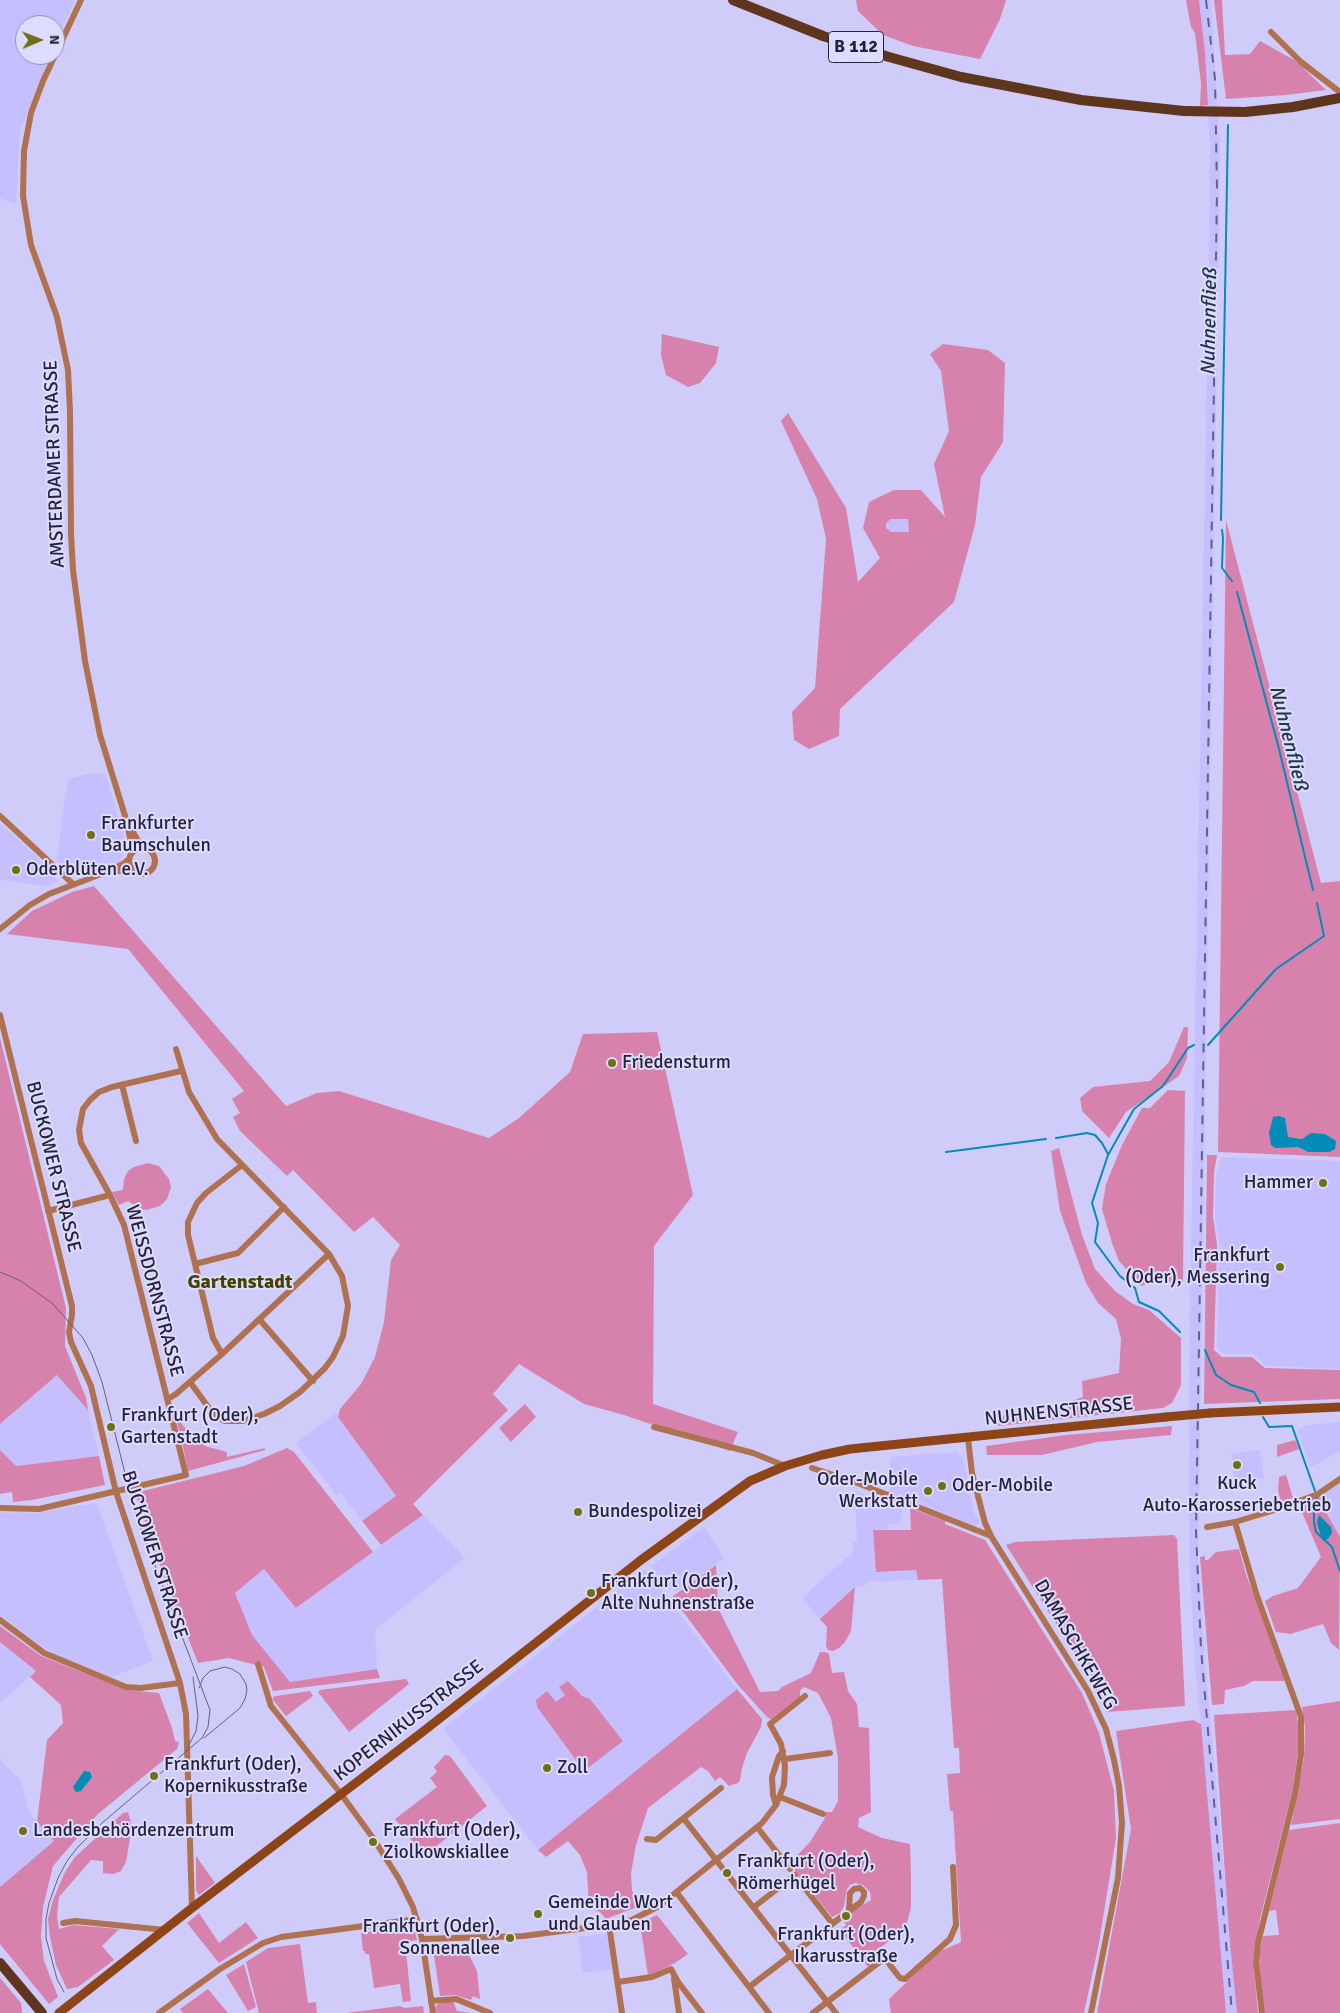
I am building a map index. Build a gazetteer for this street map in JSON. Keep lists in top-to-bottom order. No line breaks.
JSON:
{"streets":{"main road":["B 112","NUHNENSTRASSE","KOPERNIKUSSTRASSE"],"street":["AMSTERDAMER STRASSE","BUCKOWER STRASSE","WEISSDORNSTRASSE","DAMASCHKEWEG"]},"crossings":[["BUCKOWER STRASSE","WEISSDORNSTRASSE"],["BUCKOWER STRASSE","KOPERNIKUSSTRASSE"],["NUHNENSTRASSE","DAMASCHKEWEG"],["NUHNENSTRASSE","KOPERNIKUSSTRASSE"]],"districts":["Gartenstadt"],"water":["Nuhnenfließ"],"places":["Frankfurter Baumschulen","Oderblüten e.V.","Friedensturm","Hammer","Frankfurt (Oder), Messering","Frankfurt (Oder), Gartenstadt","Kuck Auto-Karosseriebetrieb","Oder-Mobile","Oder-Mobile Werkstatt","Bundespolizei","Frankfurt (Oder), Alte Nuhnenstraße","Zoll","Frankfurt (Oder), Kopernikusstraße","Landesbehördenzentrum","Frankfurt (Oder), Ziolkowskiallee","Frankfurt (Oder), Römerhügel","Gemeinde Wort und Glauben","Frankfurt (Oder), Ikarusstraße","Frankfurt (Oder), Sonnenallee"],"north":"right"}
